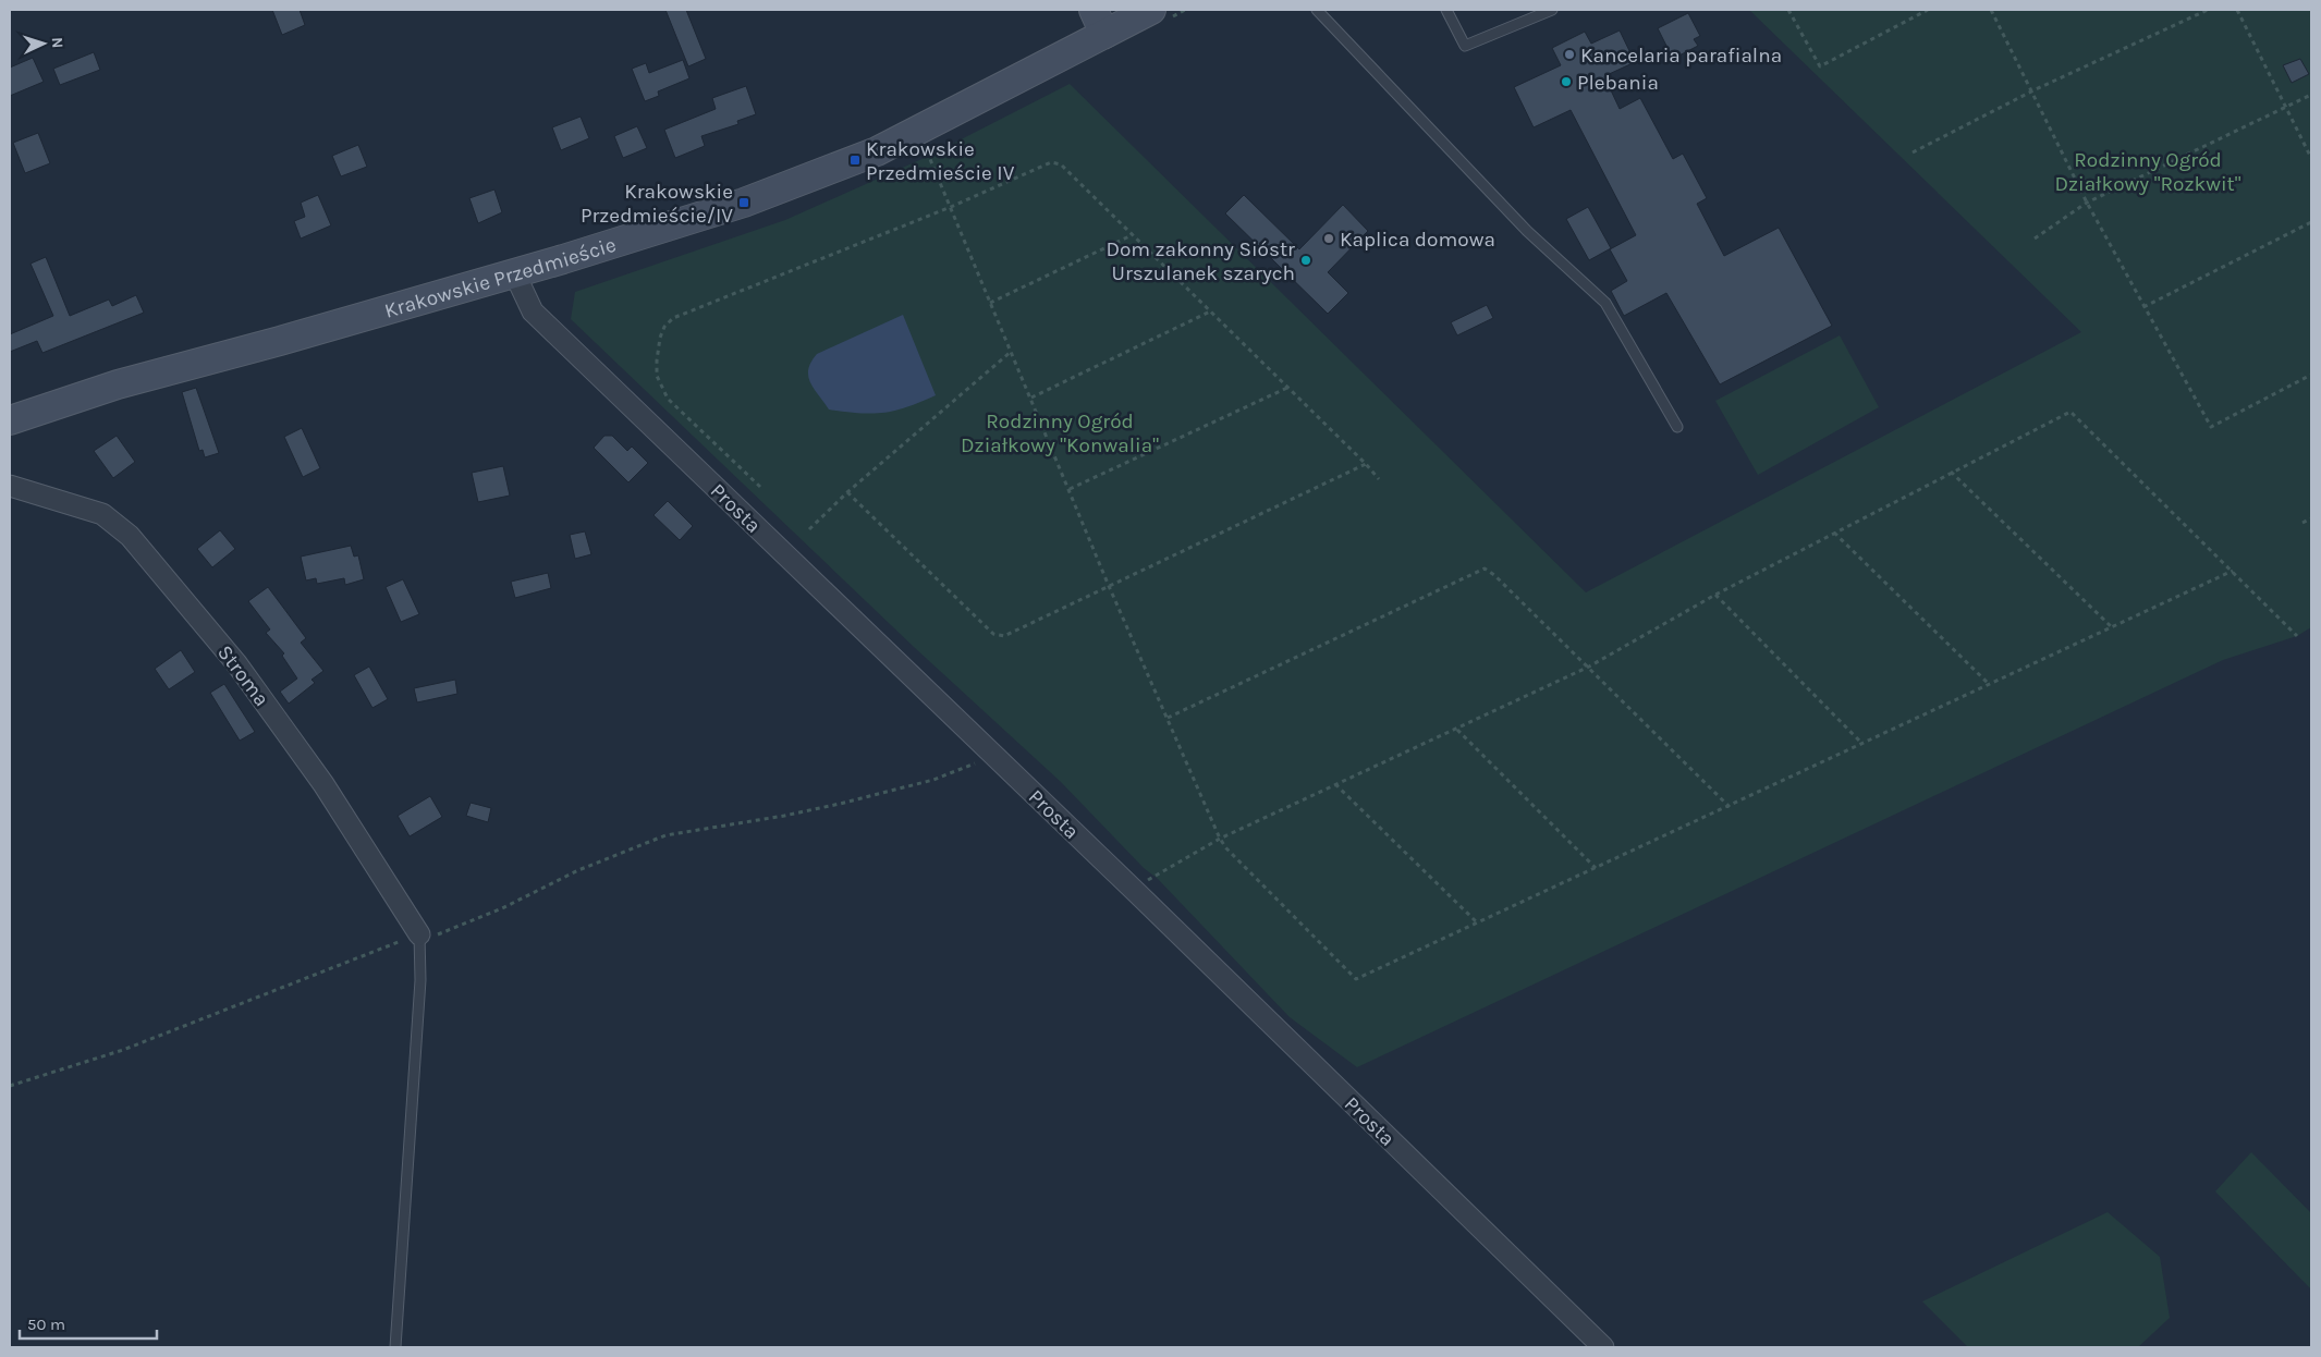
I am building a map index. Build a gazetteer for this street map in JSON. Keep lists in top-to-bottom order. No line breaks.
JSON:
{"streets":{"main road":["Krakowskie Przedmieście"],"street":["Prosta","Stroma"]},"crossings":[["Krakowskie Przedmieście","Prosta"]],"parks":["Rodzinny Ogród Działkowy \"Rozkwit\"","Rodzinny Ogród Działkowy \"Konwalia\""],"places":{"other":["Kancelaria parafialna","Plebania","Kaplica domowa","Dom zakonny Sióstr Urszulanek szarych"],"transit":["Krakowskie Przedmieście IV","Krakowskie Przedmieście/IV"]},"scale_bar":"50 m","north":"right"}
